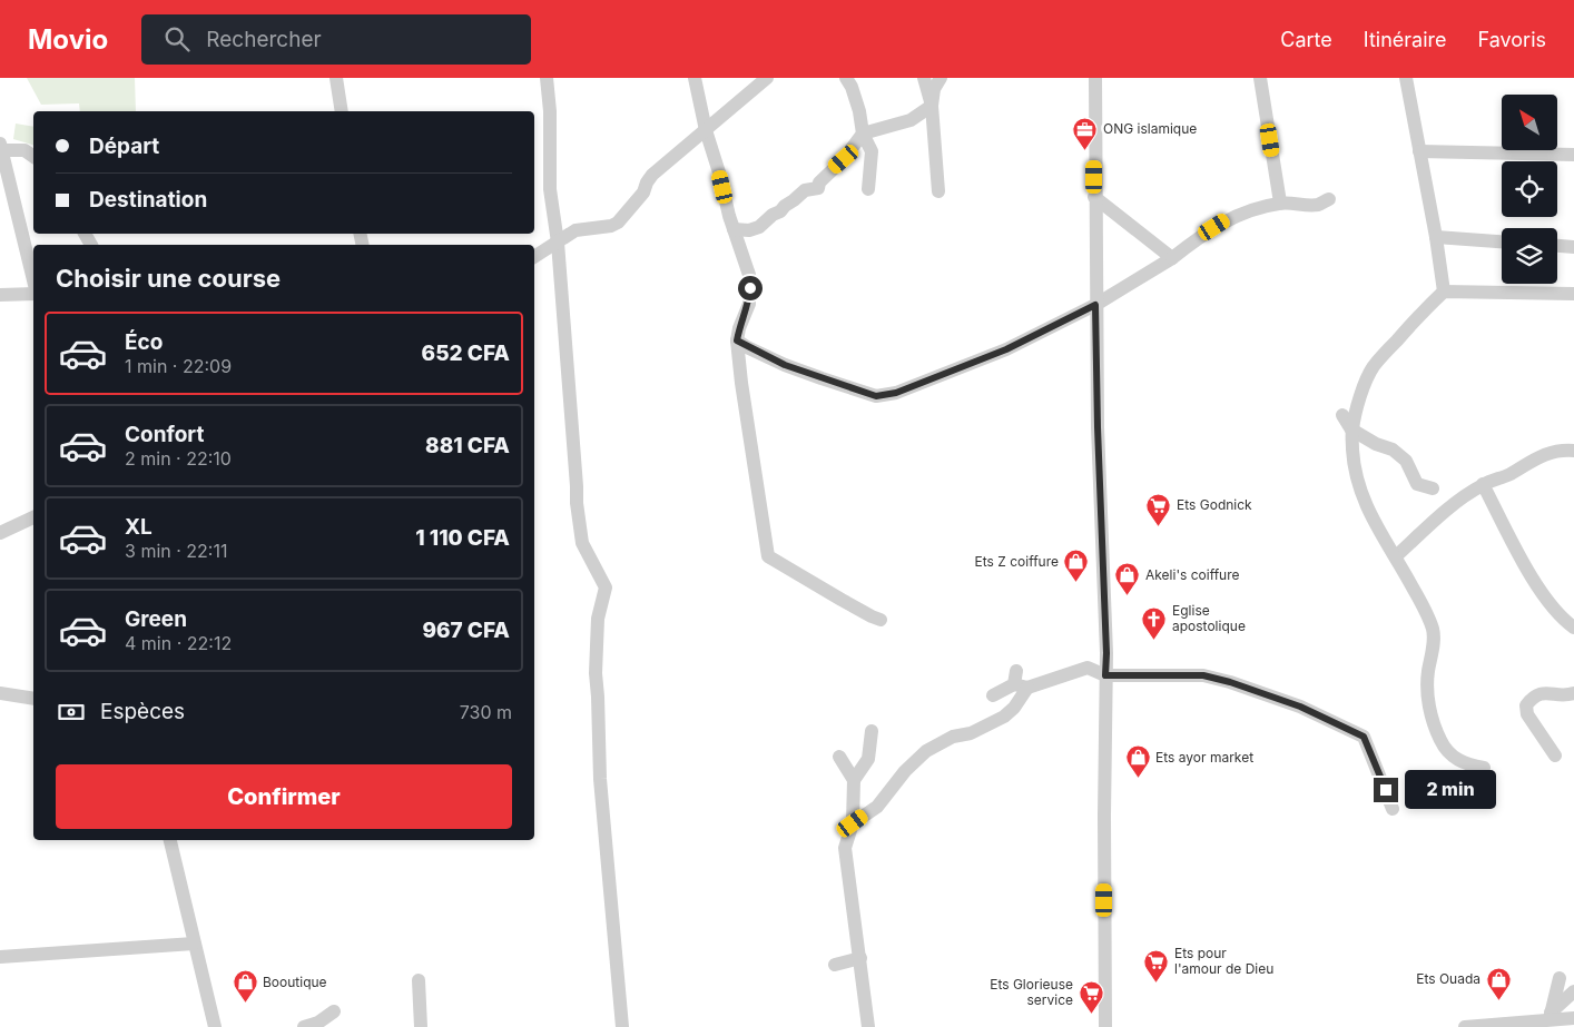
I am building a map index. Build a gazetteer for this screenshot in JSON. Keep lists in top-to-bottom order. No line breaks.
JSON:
{"places":{"office":["ONG islamique"],"supermarket":["Ets Godnick","Ets pour l'amour de Dieu","Ets Glorieuse service"],"shop":["Ets Z coiffure","Akeli's coiffure","Ets ayor market","Ets Ouada","Booutique"],"church":["Eglise apostolique"]},"north":"top left","page":{"header":"Movio","search":"Rechercher","nav":["Carte","Itinéraire","Favoris"],"banner":["Départ","Destination"],"heading":"Choisir une course","list":[{"name":"Éco","note":"1 min · 22:09","value":"652 CFA"},{"name":"Confort","note":"2 min · 22:10","value":"881 CFA"},{"name":"XL","note":"3 min · 22:11","value":"1 110 CFA"},{"name":"Green","note":"4 min · 22:12","value":"967 CFA"}],"pay":["Espèces","730 m"],"buttons":"Confirmer","bubble":"2 min"}}
